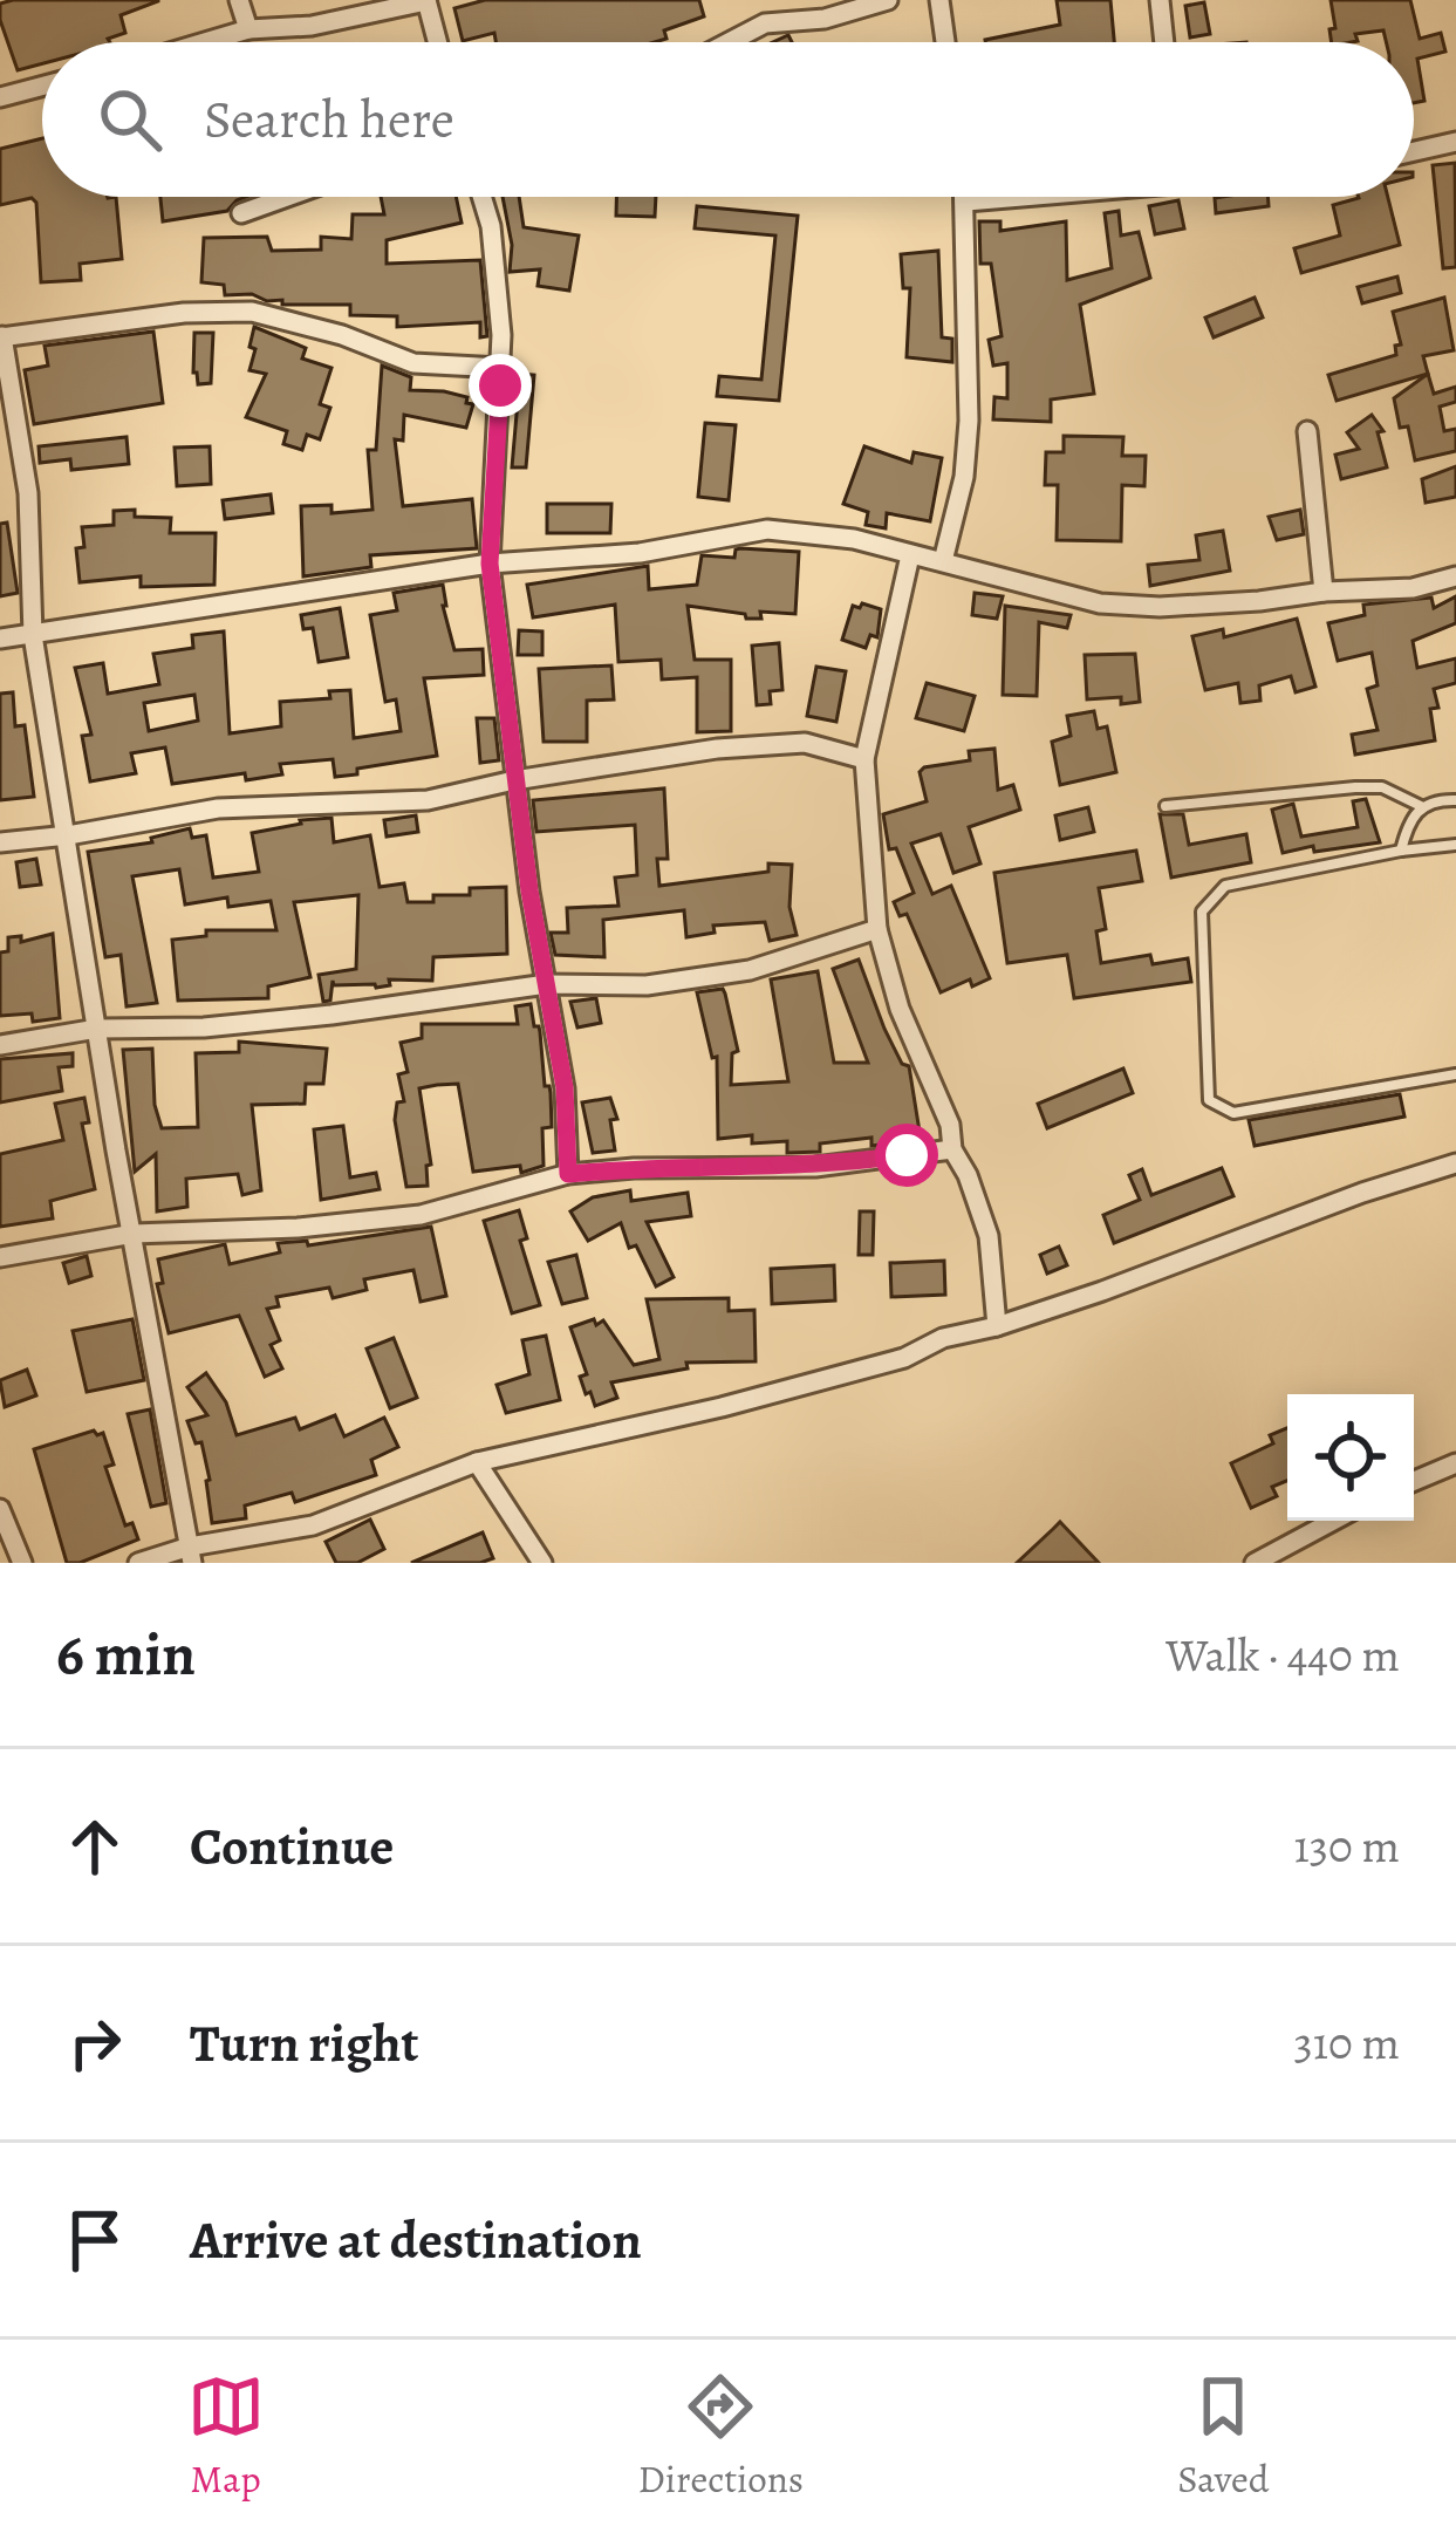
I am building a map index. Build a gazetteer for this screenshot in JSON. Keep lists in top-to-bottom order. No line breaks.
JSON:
{"page":{"search":"Search here","heading":["6 min","Walk · 440 m"],"list":[["Continue","130 m"],["Turn right","310 m"],"Arrive at destination"],"nav":["Map","Directions","Saved"]}}
